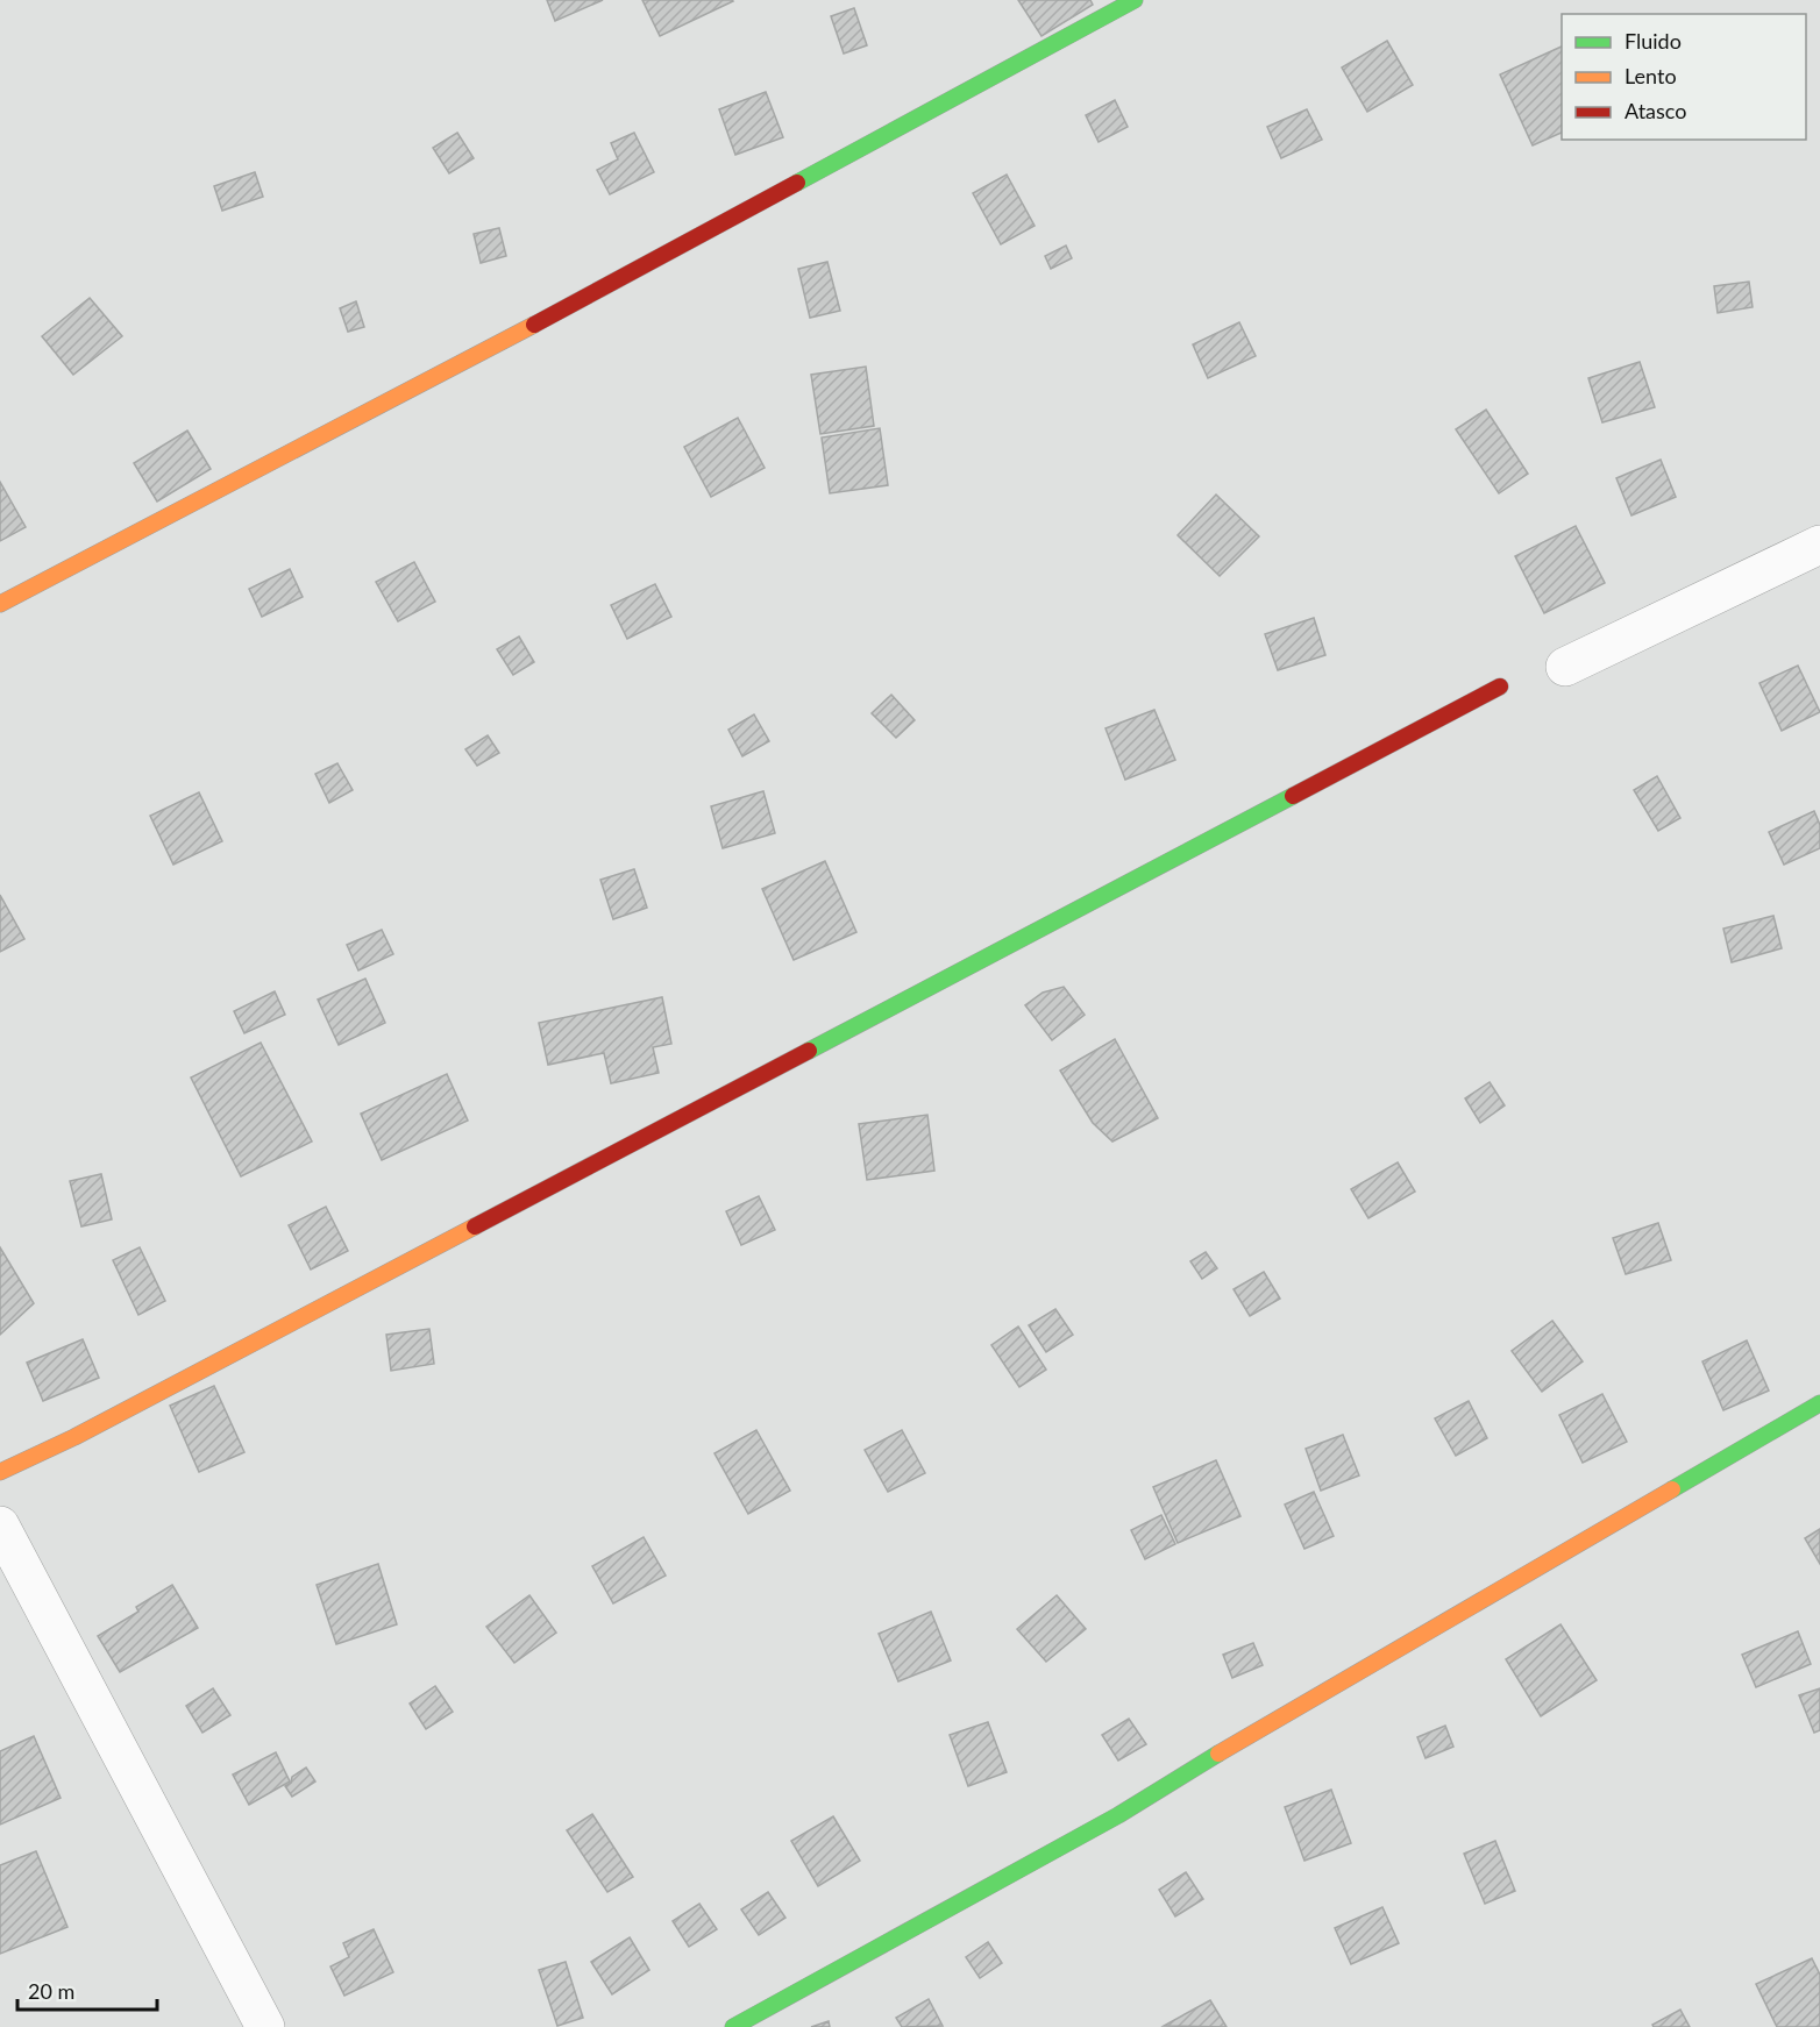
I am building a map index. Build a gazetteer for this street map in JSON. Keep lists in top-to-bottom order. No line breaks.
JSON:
{"legend":["Fluido","Lento","Atasco"],"scale_bar":"20 m"}
